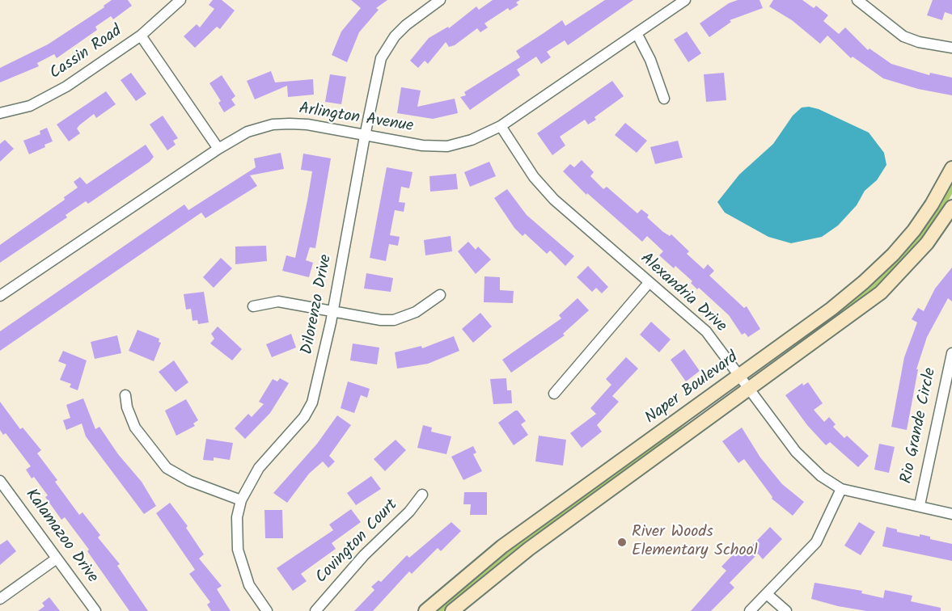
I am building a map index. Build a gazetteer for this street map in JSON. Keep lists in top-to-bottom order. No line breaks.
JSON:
{"streets":{"main road":["Naper Boulevard"],"street":["Cassin Road","Arlington Avenue","Alexandria Drive","Dilorenzo Drive","Rio Grande Circle","Kalamazoo Drive","Covington Court"]},"crossings":[["Arlington Avenue","Alexandria Drive"],["Arlington Avenue","Dilorenzo Drive"],["Alexandria Drive","Naper Boulevard"],["Alexandria Drive","Rio Grande Circle"]],"places":["River Woods Elementary School"]}
